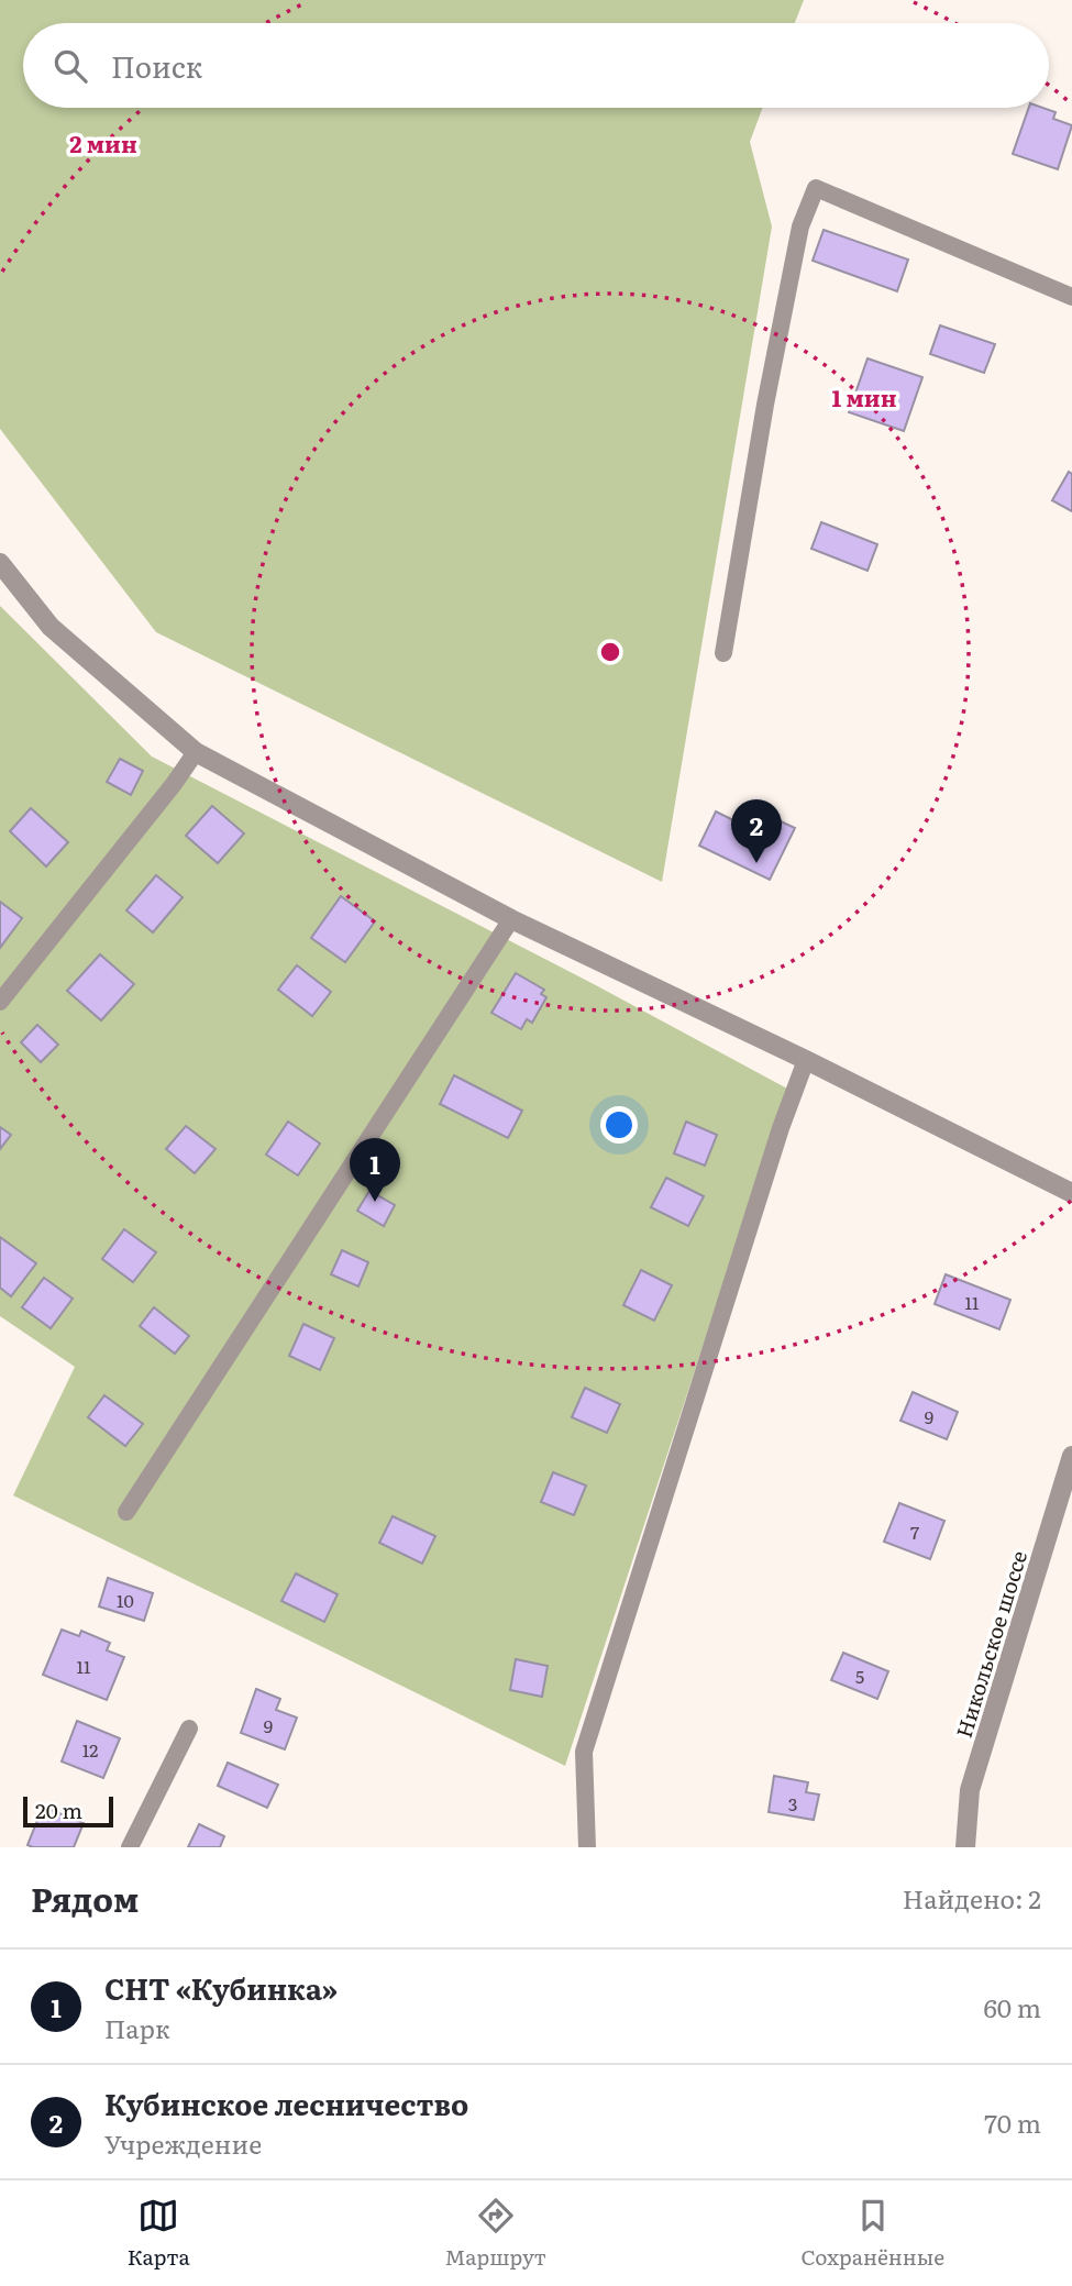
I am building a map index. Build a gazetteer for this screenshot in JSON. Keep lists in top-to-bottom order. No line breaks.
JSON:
{"streets":{"street":["Никольское шоссе"]},"house_numbers":["11","9","7","10","11","5","9","12","3"],"scale_bar":"20 m","page":{"search":"Поиск","pins":["2","1"],"scale":"20 m","heading":["Рядом","Найдено: 2"],"list":[{"mark":"1","name":"СНТ «Кубинка»","note":"Парк","value":"60 m"},{"mark":"2","name":"Кубинское лесничество","note":"Учреждение","value":"70 m"}],"nav":["Карта","Маршрут","Сохранённые"]},"rings":["2 мин","1 мин"]}
